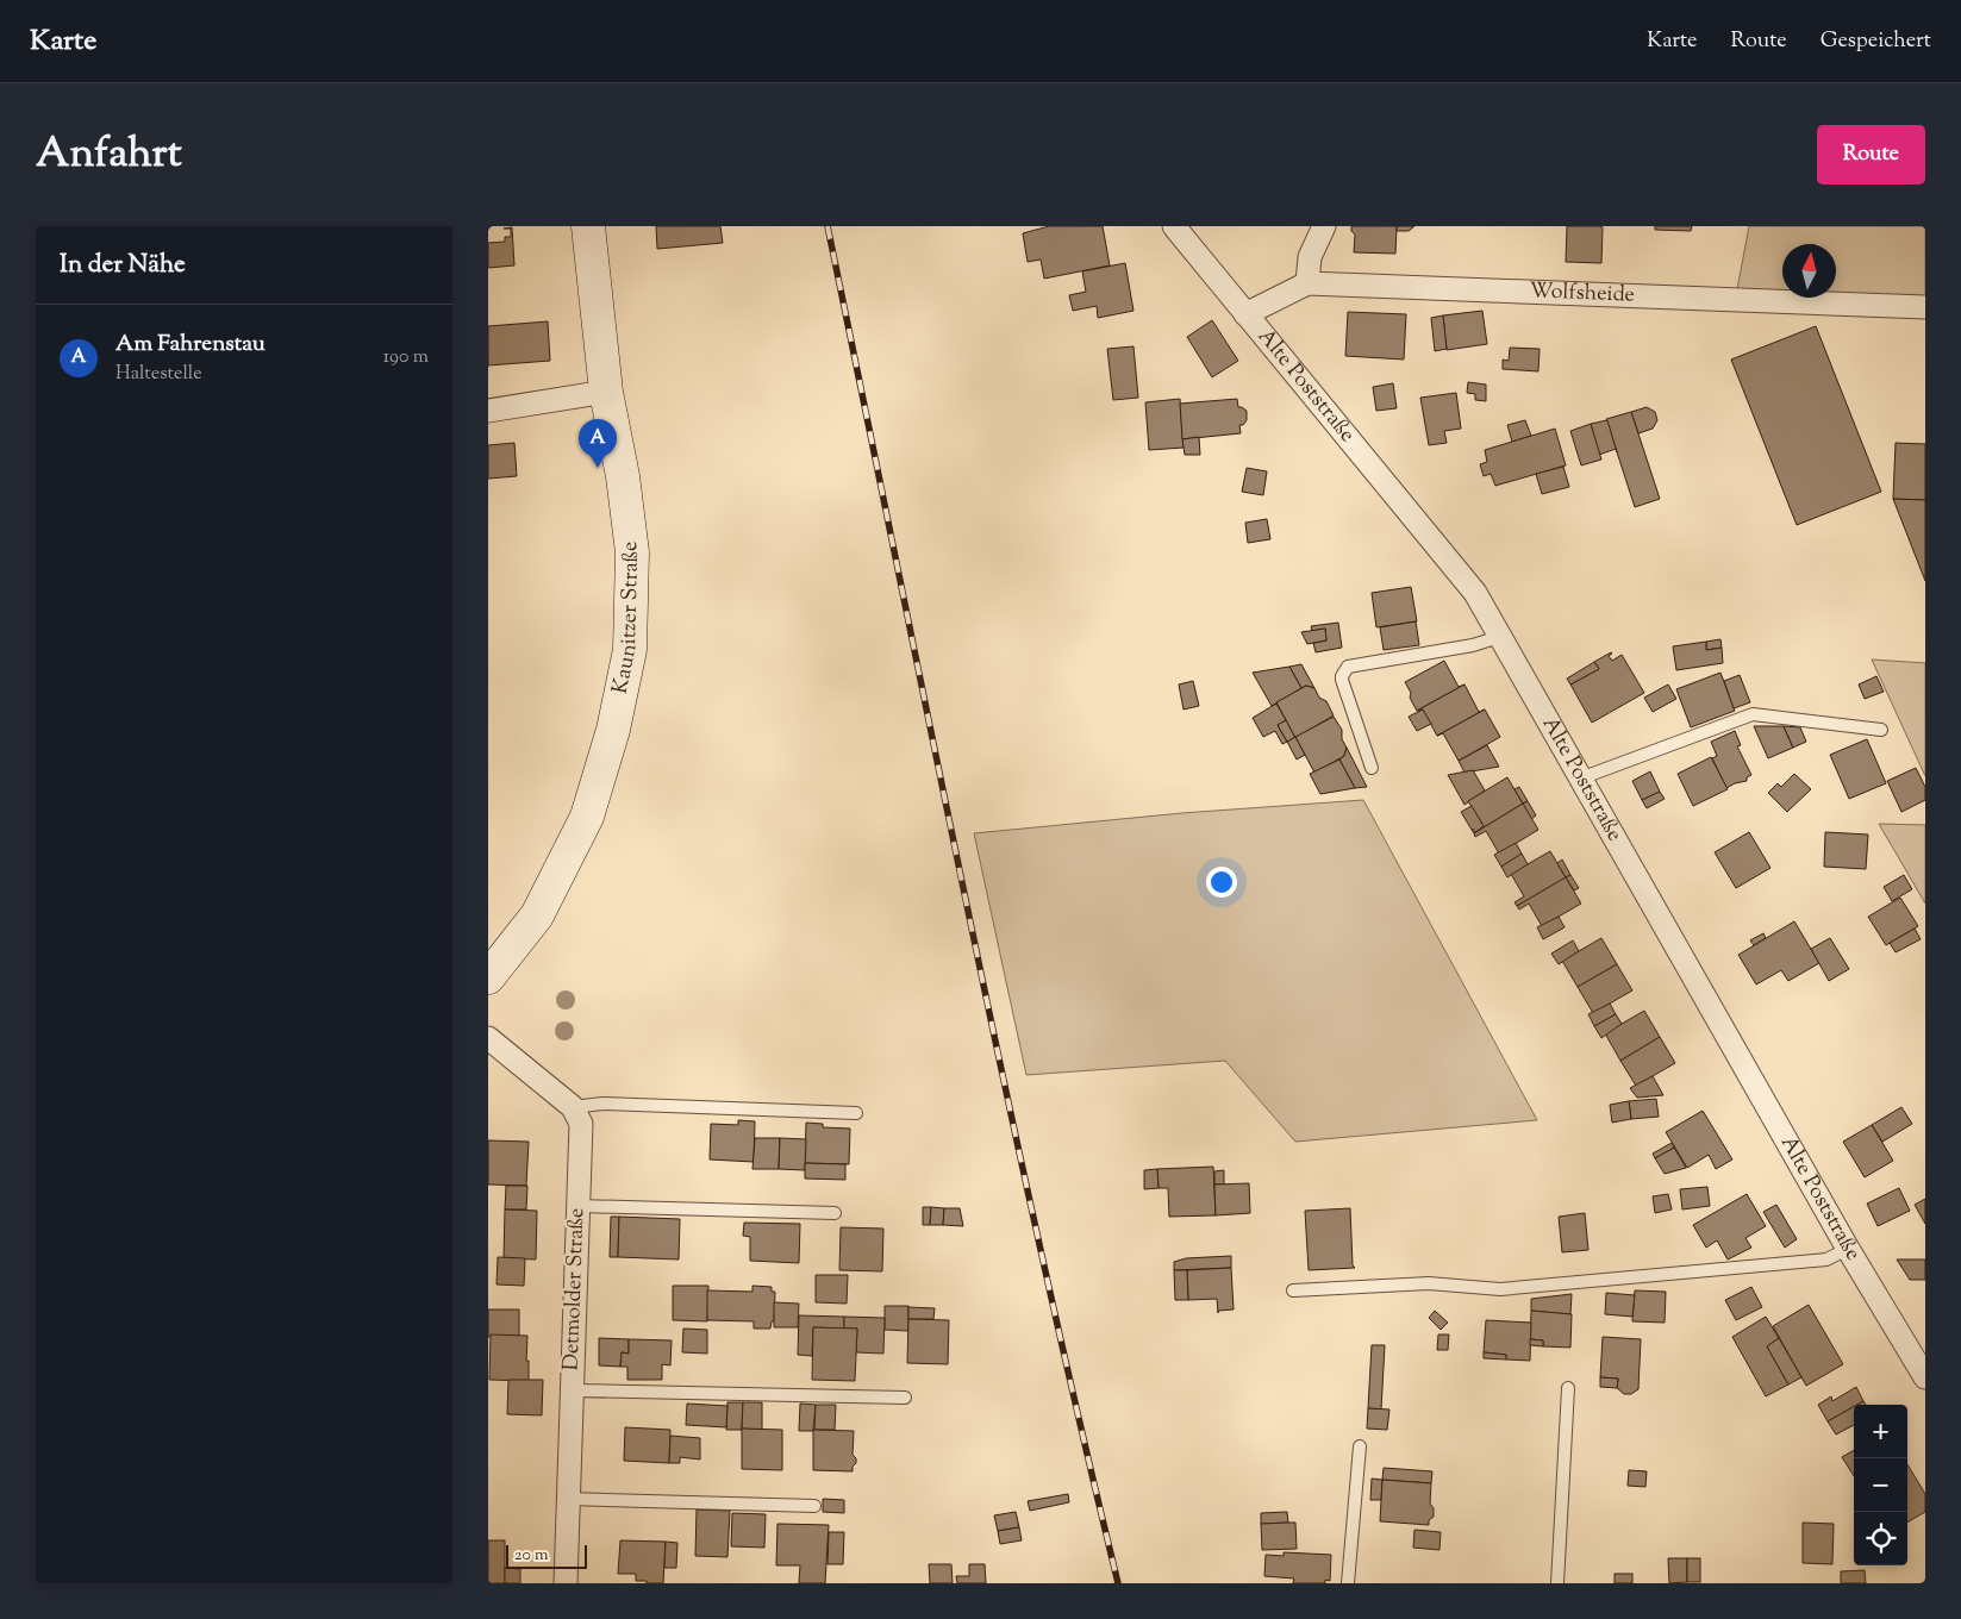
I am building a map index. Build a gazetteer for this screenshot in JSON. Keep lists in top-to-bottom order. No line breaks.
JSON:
{"streets":{"street":["Wolfsheide","Alte Poststraße","Kaunitzer Straße","Detmolder Straße"]},"crossings":[["Wolfsheide","Alte Poststraße"]],"scale_bar":"20 m","north":"top","page":{"header":"Karte","nav":["Karte","Route","Gespeichert"],"title":"Anfahrt","buttons":"Route","heading":"In der Nähe","list":[{"mark":"A","name":"Am Fahrenstau","note":"Haltestelle","value":"190 m"}],"pins":"A","map_buttons":["+","−"],"scale":"20 m"}}
